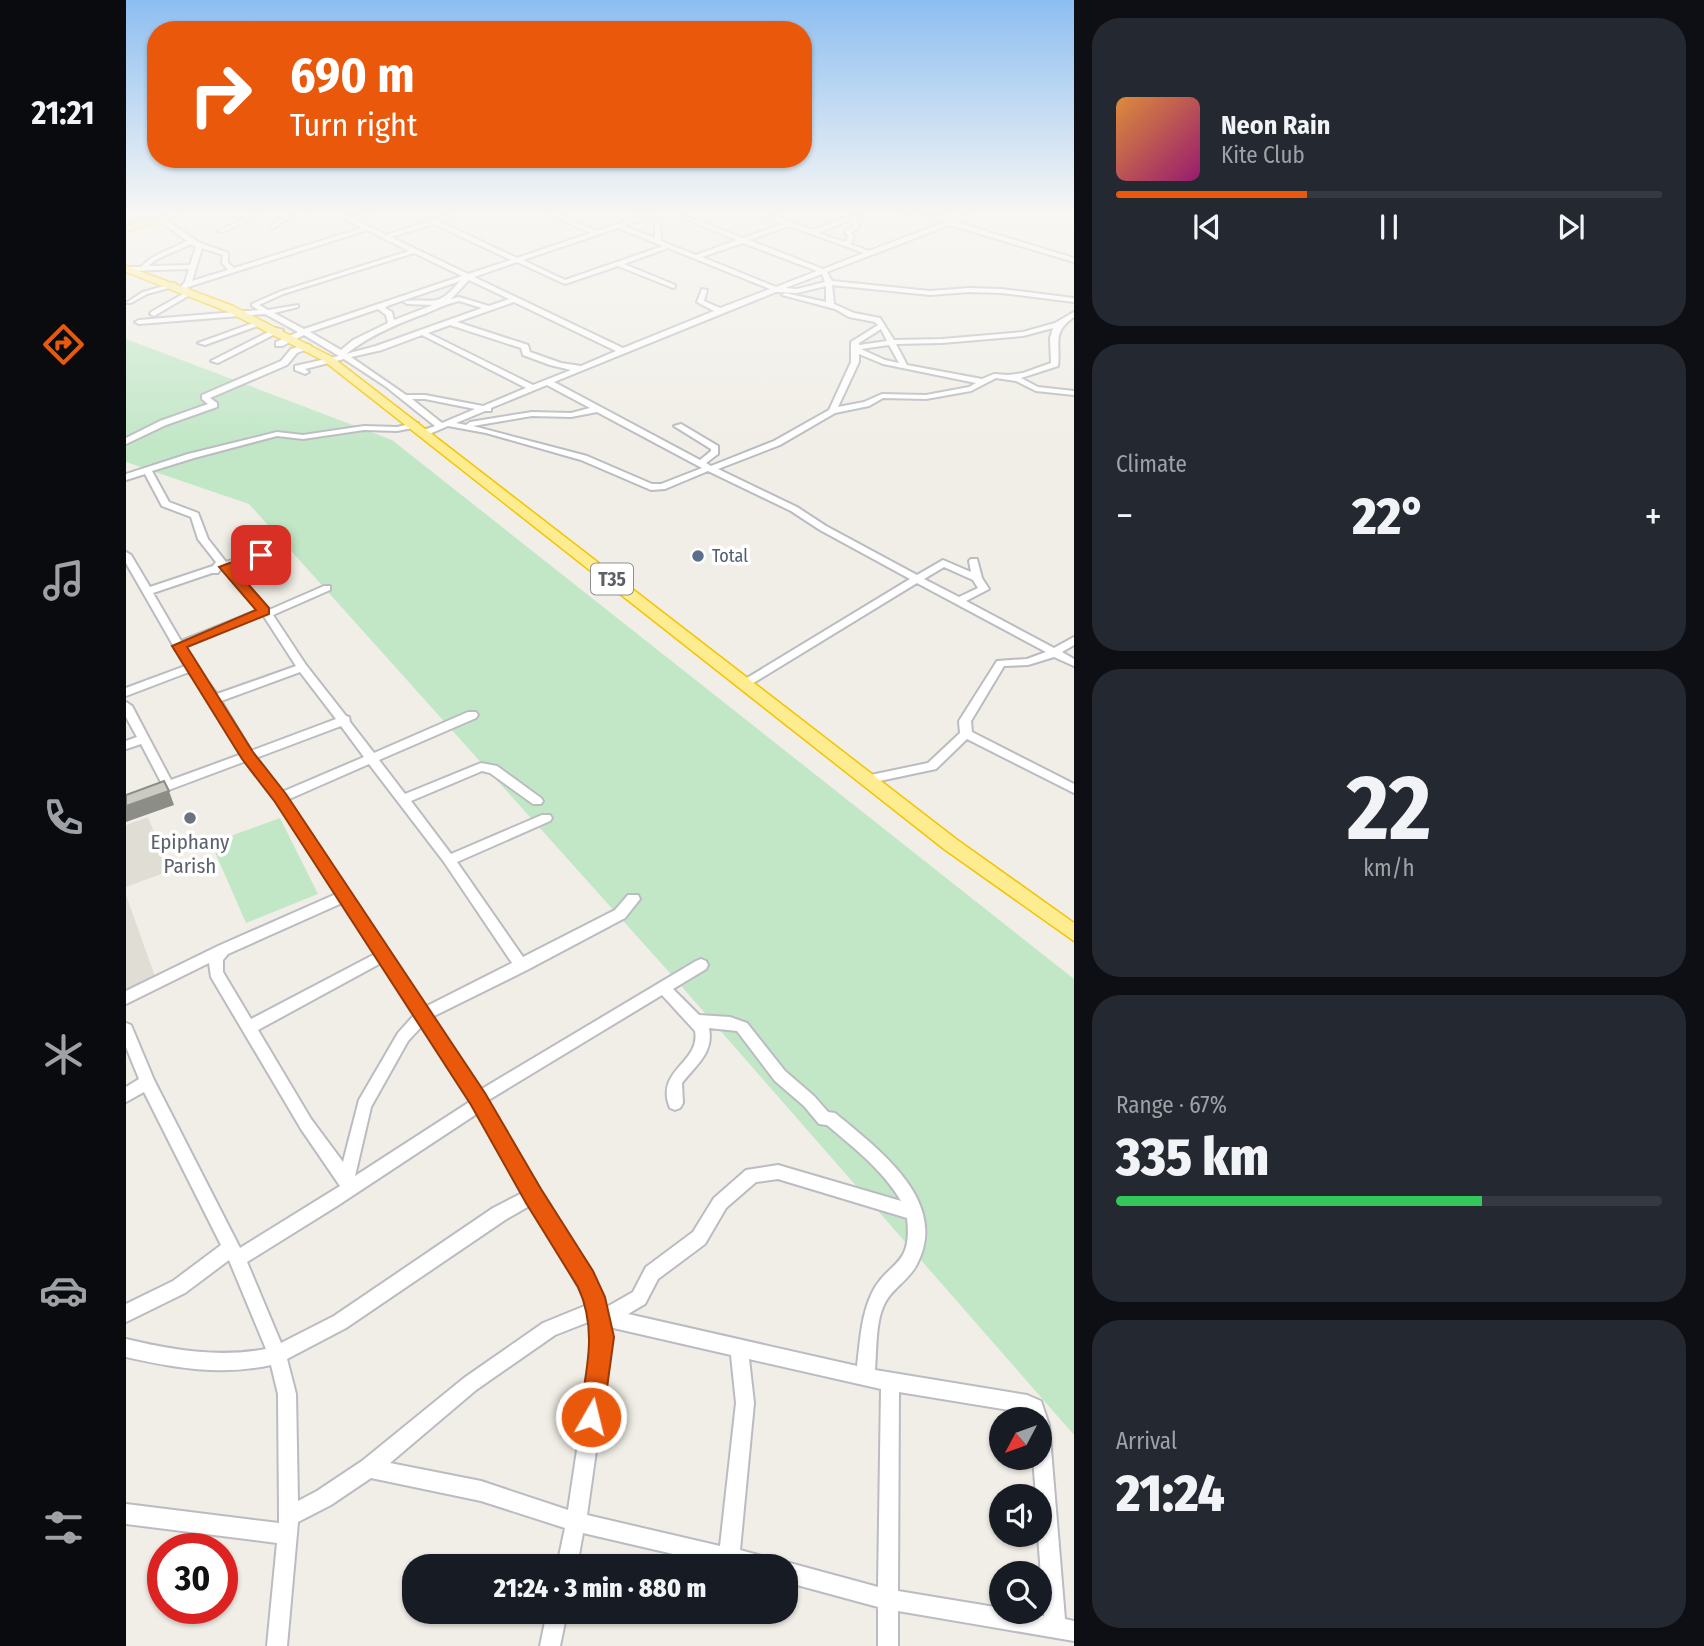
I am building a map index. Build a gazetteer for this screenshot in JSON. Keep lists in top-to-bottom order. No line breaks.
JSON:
{"streets":{"highway":["T35"]},"places":["Total","Epiphany Parish"],"north":"bottom left","page":{"tabs":"21:21","turn":["690 m","Turn right"],"song":["Neon Rain","Kite Club"],"tile":["Climate",["22","km/h"],["Range · 67%","335 km"],["Arrival","21:24"]],"heat":["−","22°","+"],"limit":"30","trip":"21:24 · 3 min · 880 m"}}
